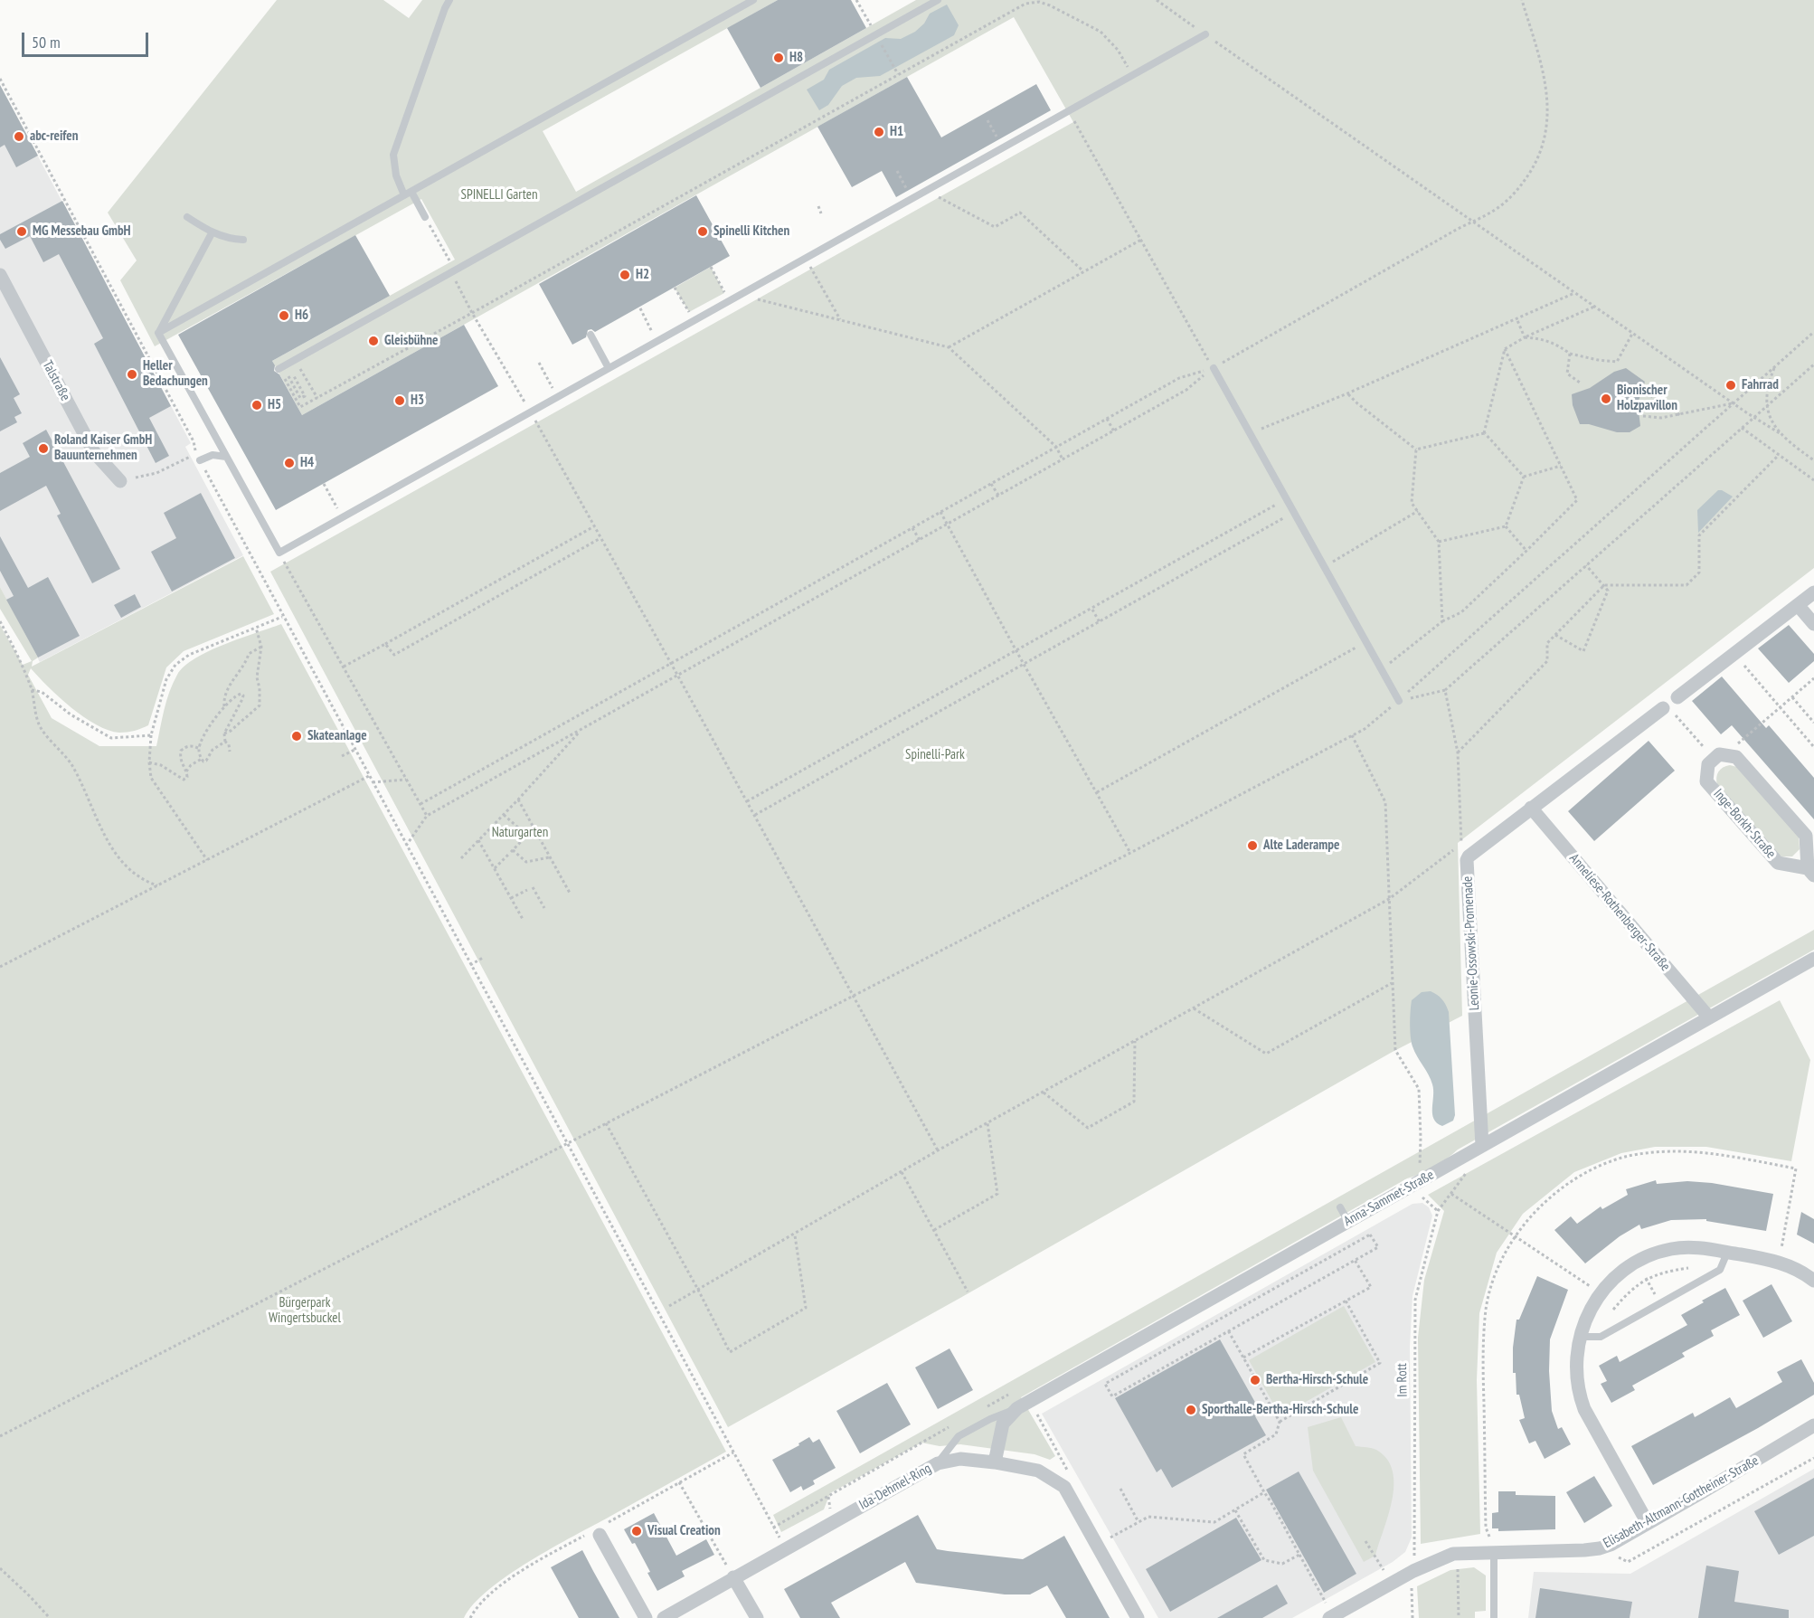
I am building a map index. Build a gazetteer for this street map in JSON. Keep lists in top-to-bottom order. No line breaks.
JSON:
{"streets":{"street":["Talstraße","Inge-Borkh-Straße","Anneliese-Rothenberger-Straße","Leonie-Ossowski-Promenade","Anna-Sammet-Straße","Ida-Dehmel-Ring","Elisabeth-Altmann-Gottheiner-Straße"],"path":["Im Rott"]},"crossings":[["Anneliese-Rothenberger-Straße","Leonie-Ossowski-Promenade"],["Anneliese-Rothenberger-Straße","Anna-Sammet-Straße"],["Leonie-Ossowski-Promenade","Anna-Sammet-Straße"],["Anna-Sammet-Straße","Im Rott"],["Anna-Sammet-Straße","Ida-Dehmel-Ring"],["Im Rott","Elisabeth-Altmann-Gottheiner-Straße"]],"parks":["SPINELLI Garten","Spinelli-Park","Naturgarten","Bürgerpark Wingertsbuckel"],"places":["H8","H1","abc-reifen","MG Messebau GmbH","Spinelli Kitchen","H2","H6","Gleisbühne","Heller Bedachungen","Fahrrad","Bionischer Holzpavillon","H3","H5","Roland Kaiser GmbH Bauunternehmen","H4","Skateanlage","Alte Laderampe","Bertha-Hirsch-Schule","Sporthalle-Bertha-Hirsch-Schule","Visual Creation"],"scale_bar":"50 m"}
